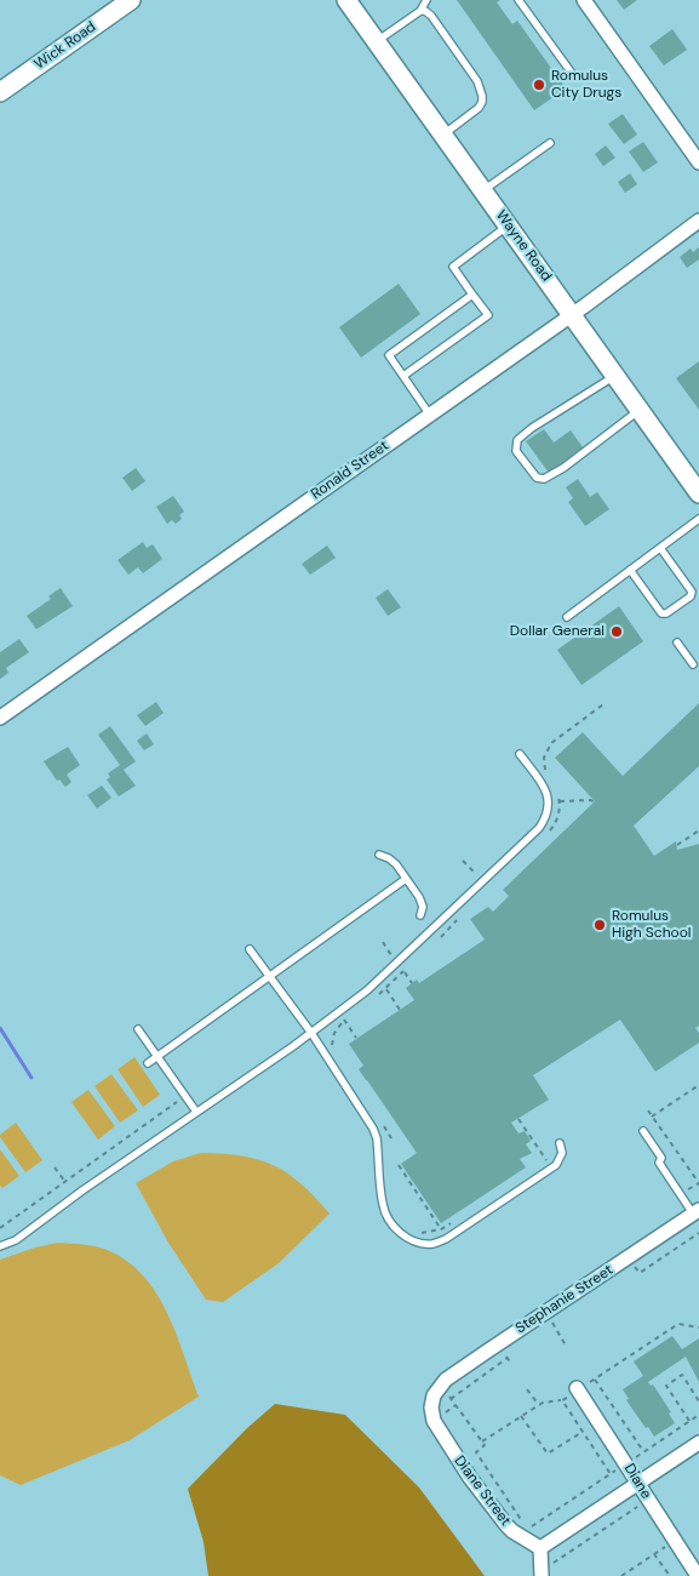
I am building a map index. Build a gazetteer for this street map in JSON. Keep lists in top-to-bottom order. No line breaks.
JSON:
{"streets":{"main road":["Wick Road","Wayne Road"],"street":["Ronald Street","Stephanie Street","Diane","Diane Street"]},"crossings":[["Wayne Road","Ronald Street"],["Stephanie Street","Diane Street"]],"places":["Romulus City Drugs","Dollar General","Romulus High School"]}
